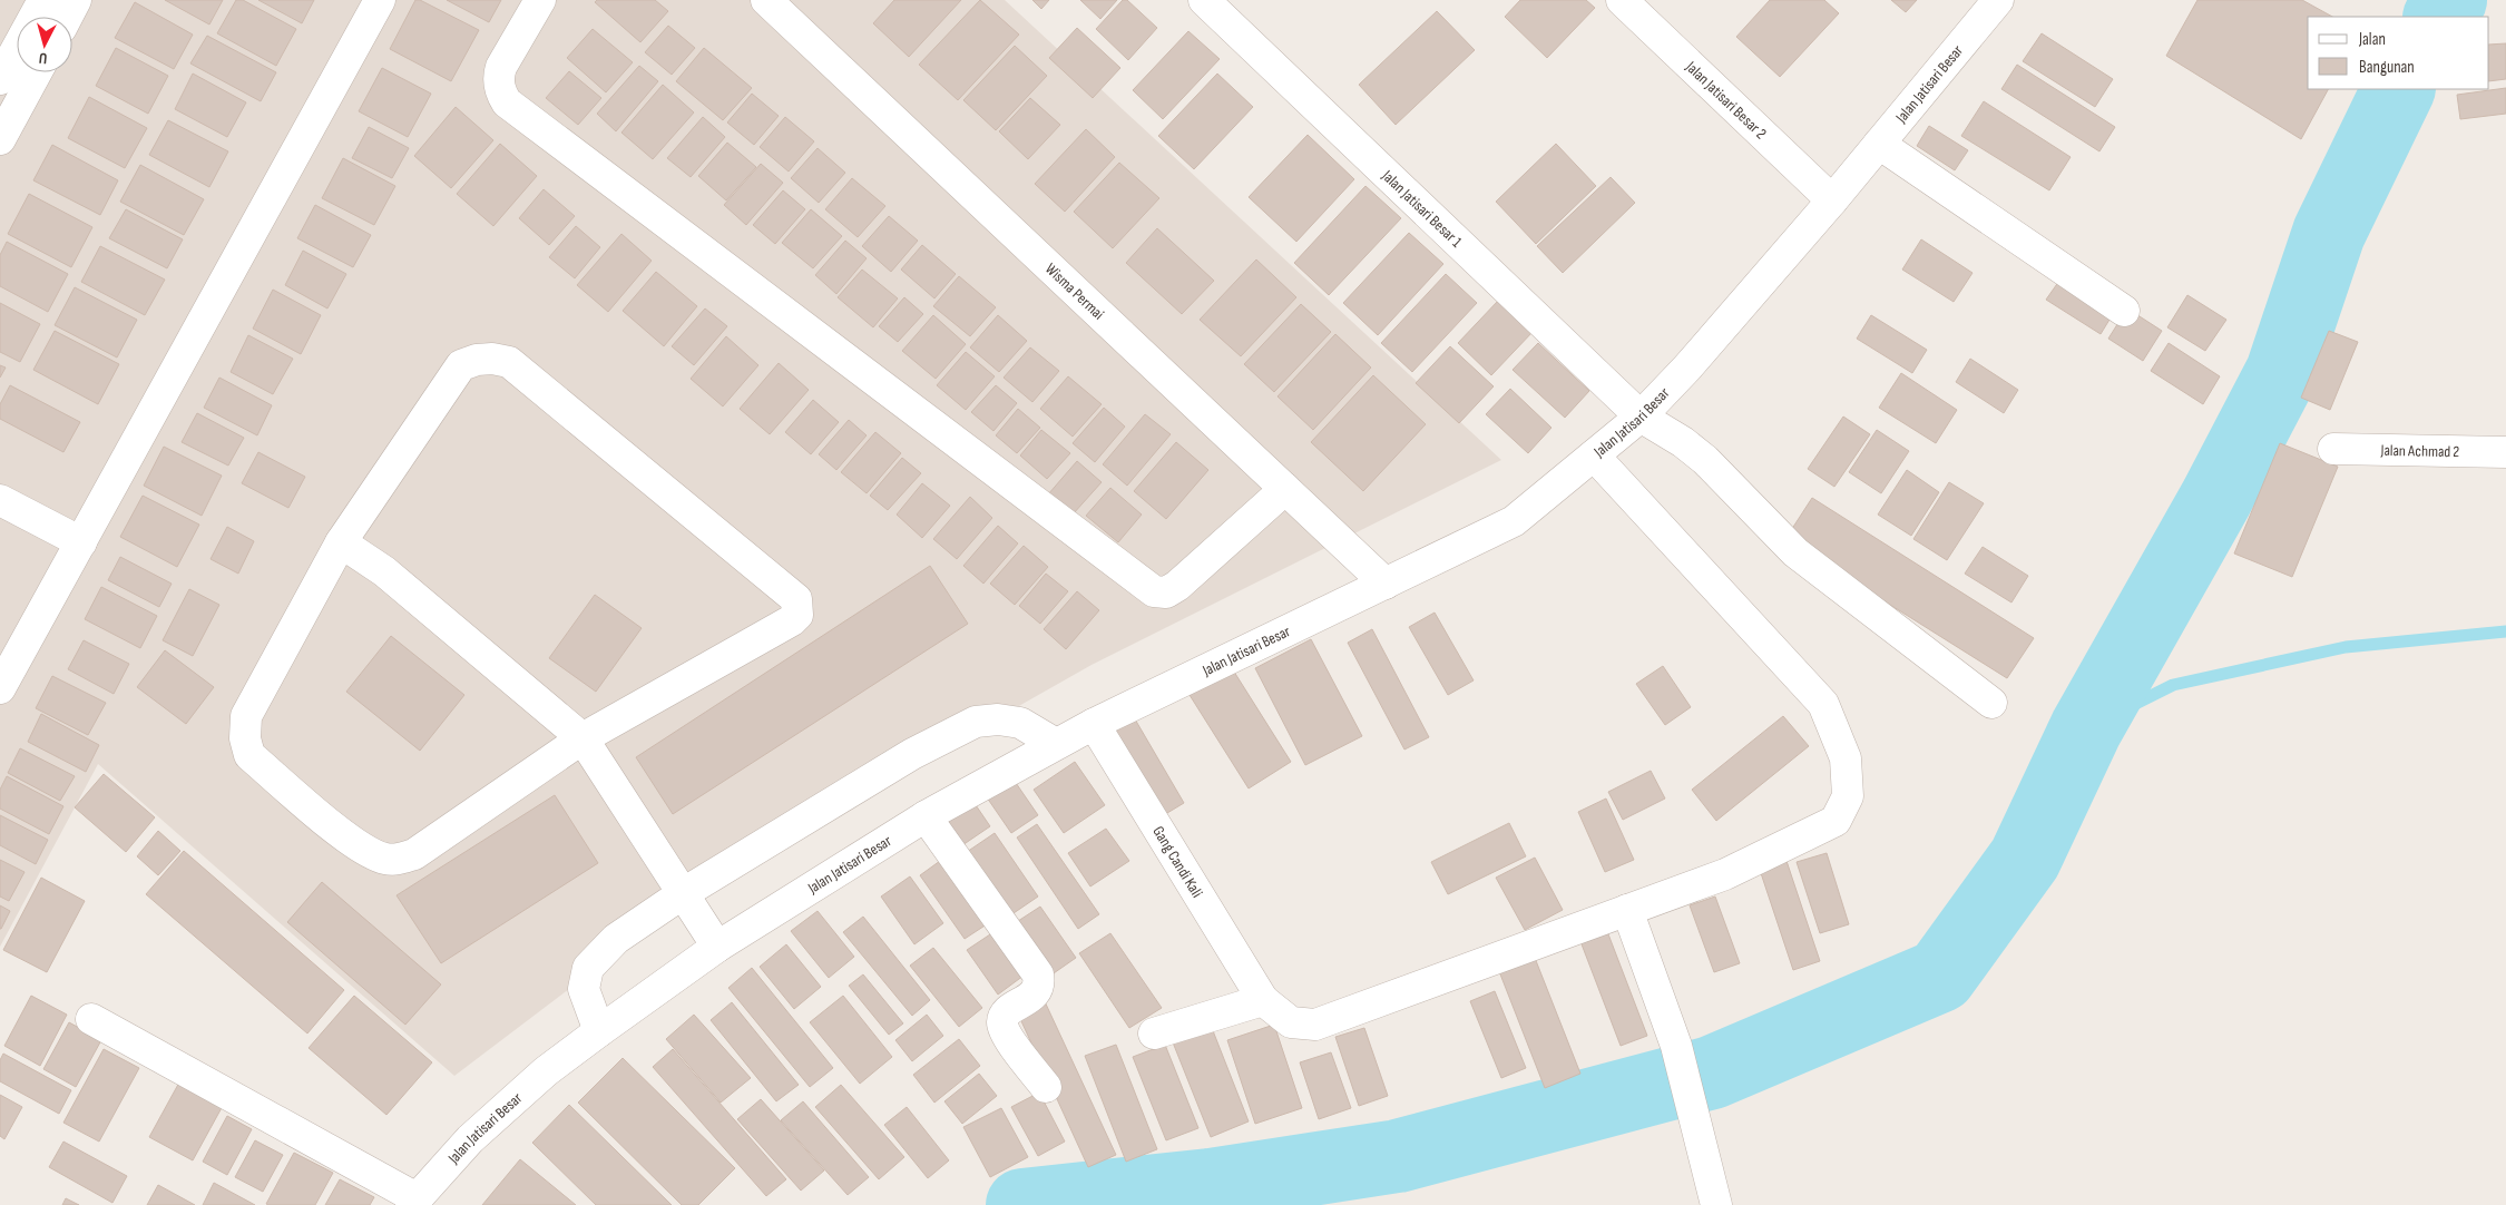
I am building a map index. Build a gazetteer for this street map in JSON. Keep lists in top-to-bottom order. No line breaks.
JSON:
{"streets":{"street":["Jalan Jatisari Besar","Jalan Jatisari Besar 2","Jalan Jatisari Besar 1","Wisma Permai","Jalan Achmad 2","Gang Candi Kali"]},"crossings":[["Jalan Jatisari Besar","Jalan Jatisari Besar 2"],["Jalan Jatisari Besar","Jalan Jatisari Besar 1"],["Jalan Jatisari Besar","Wisma Permai"],["Jalan Jatisari Besar","Gang Candi Kali"]],"legend":["Jalan","Bangunan"],"north":"bottom"}
